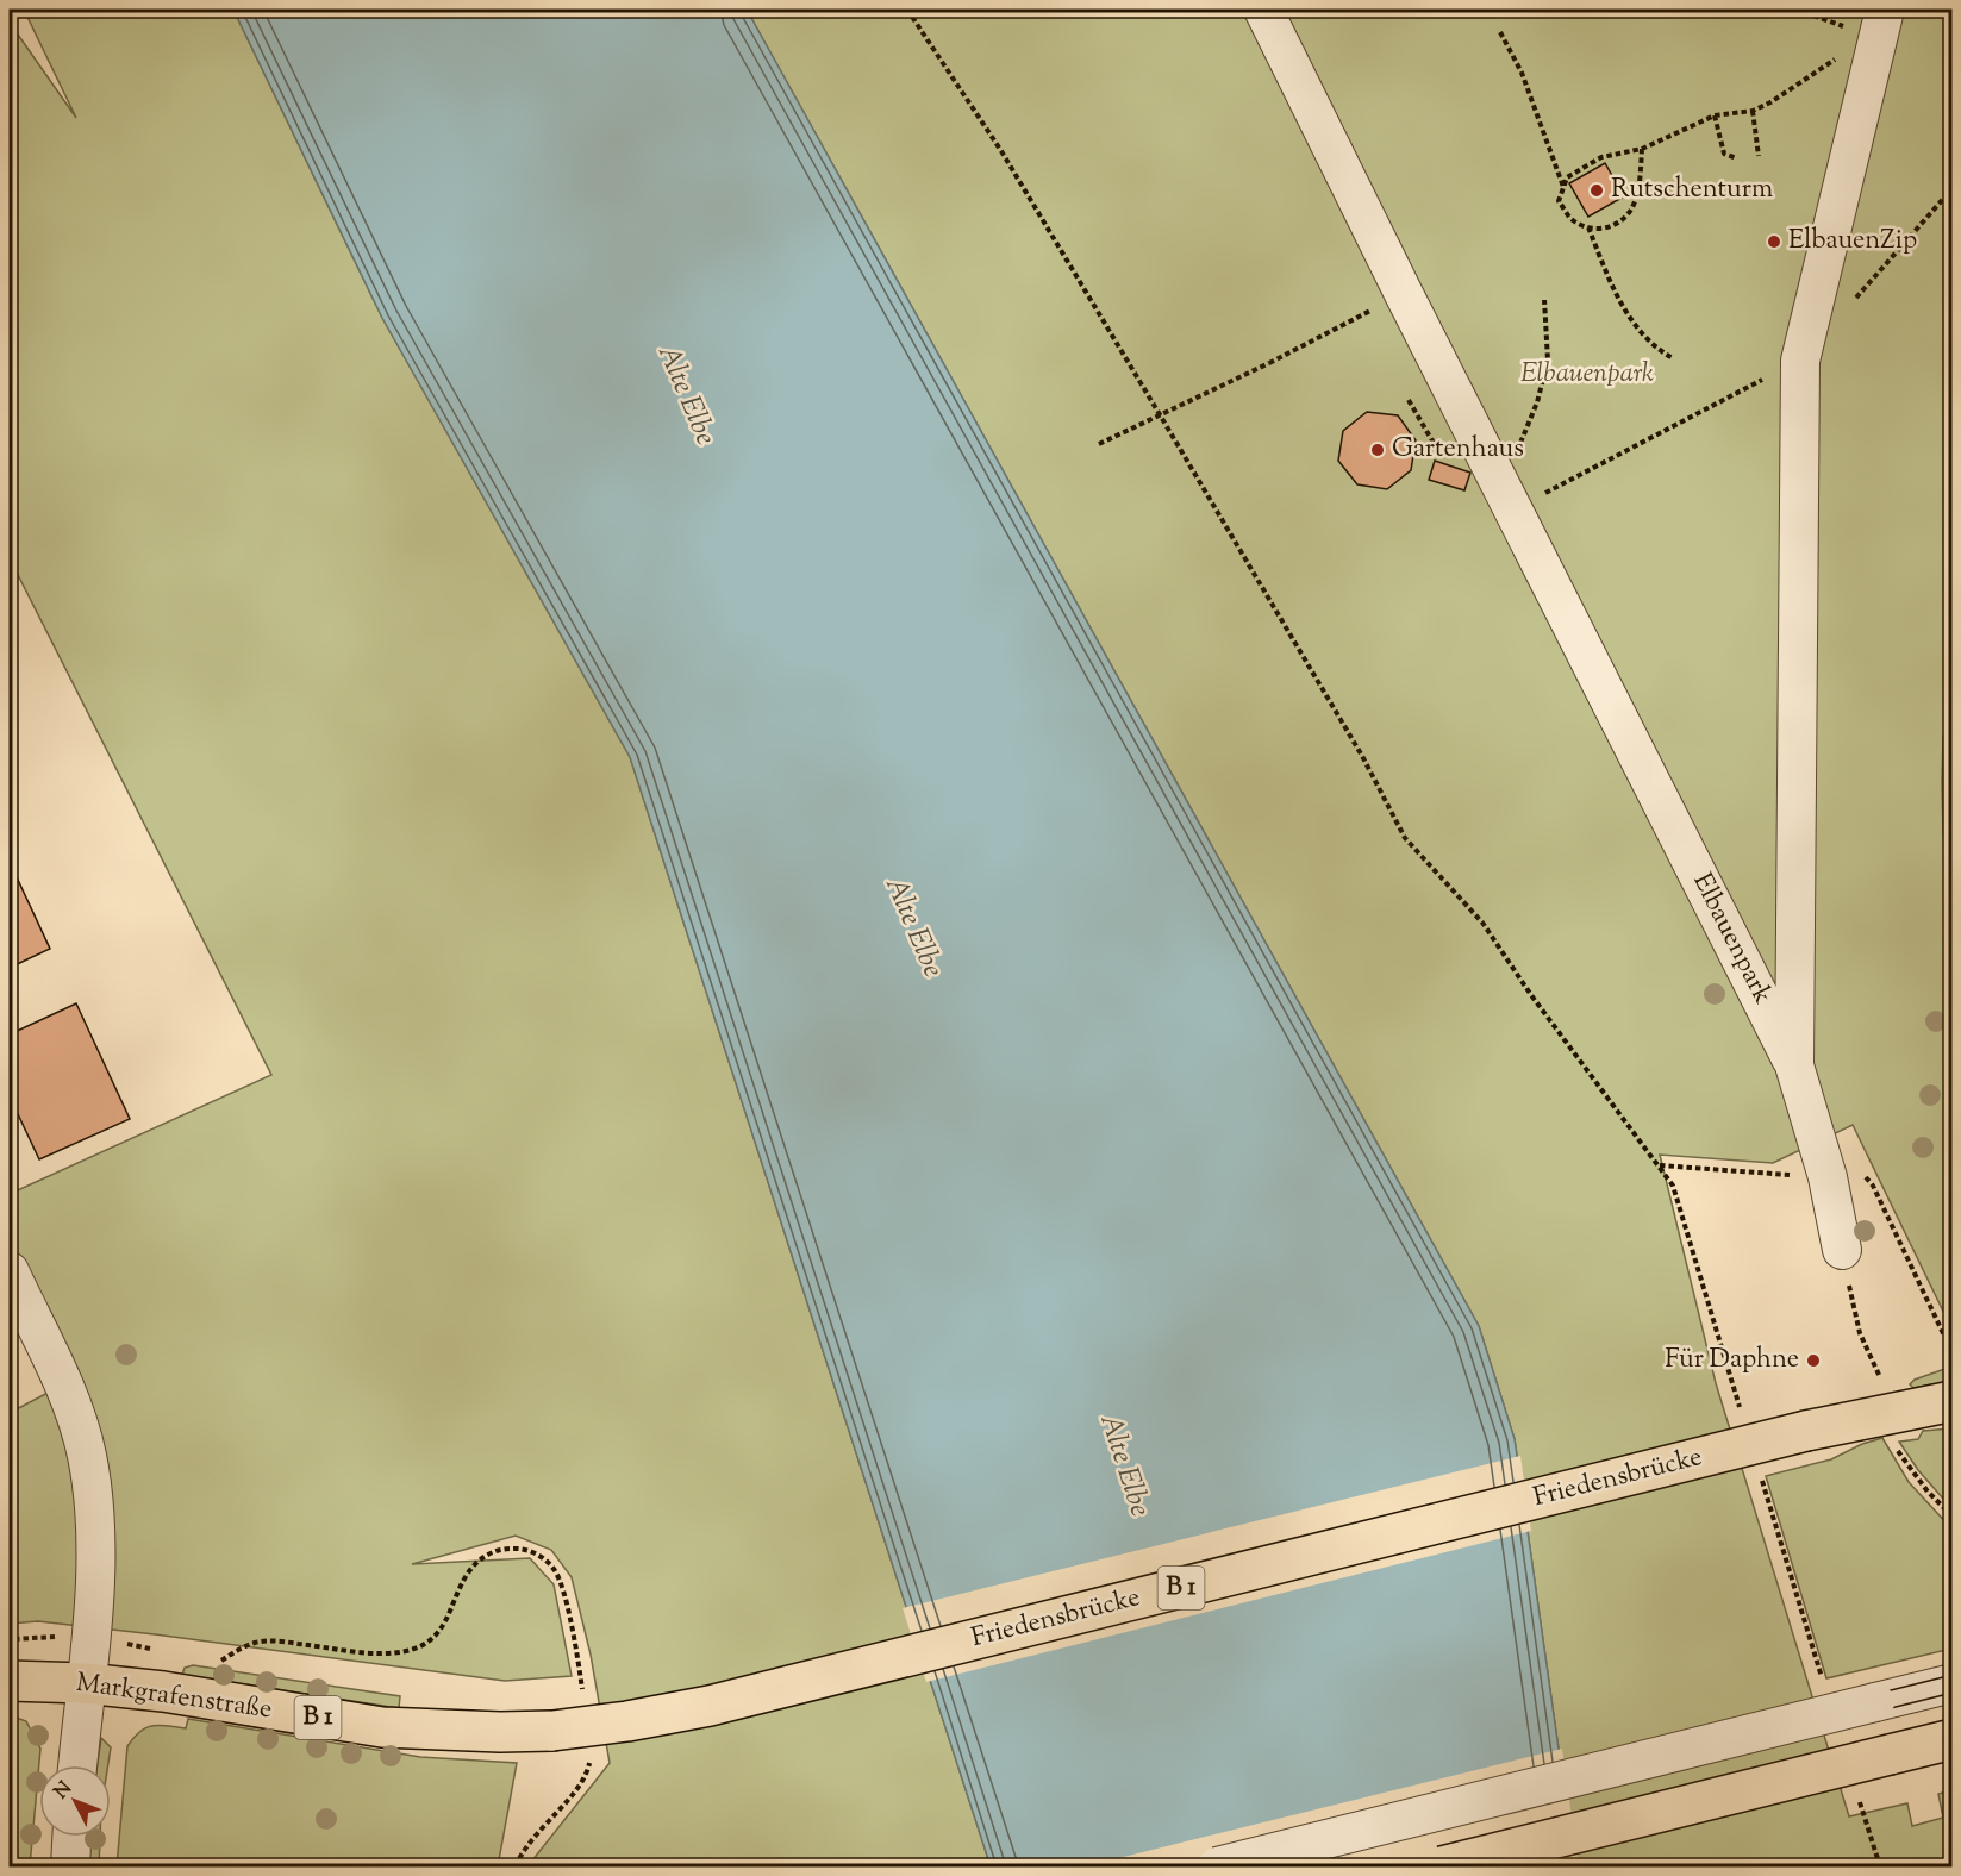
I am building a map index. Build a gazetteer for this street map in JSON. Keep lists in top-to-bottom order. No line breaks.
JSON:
{"streets":{"main road":["Friedensbrücke","B 1","Markgrafenstraße"],"street":["Elbauenpark"]},"crossings":[["Friedensbrücke","Markgrafenstraße"]],"water":["Alte Elbe"],"parks":["Elbauenpark"],"places":["Rutschenturm","ElbauenZip","Gartenhaus","Für Daphne"],"north":"top left"}
